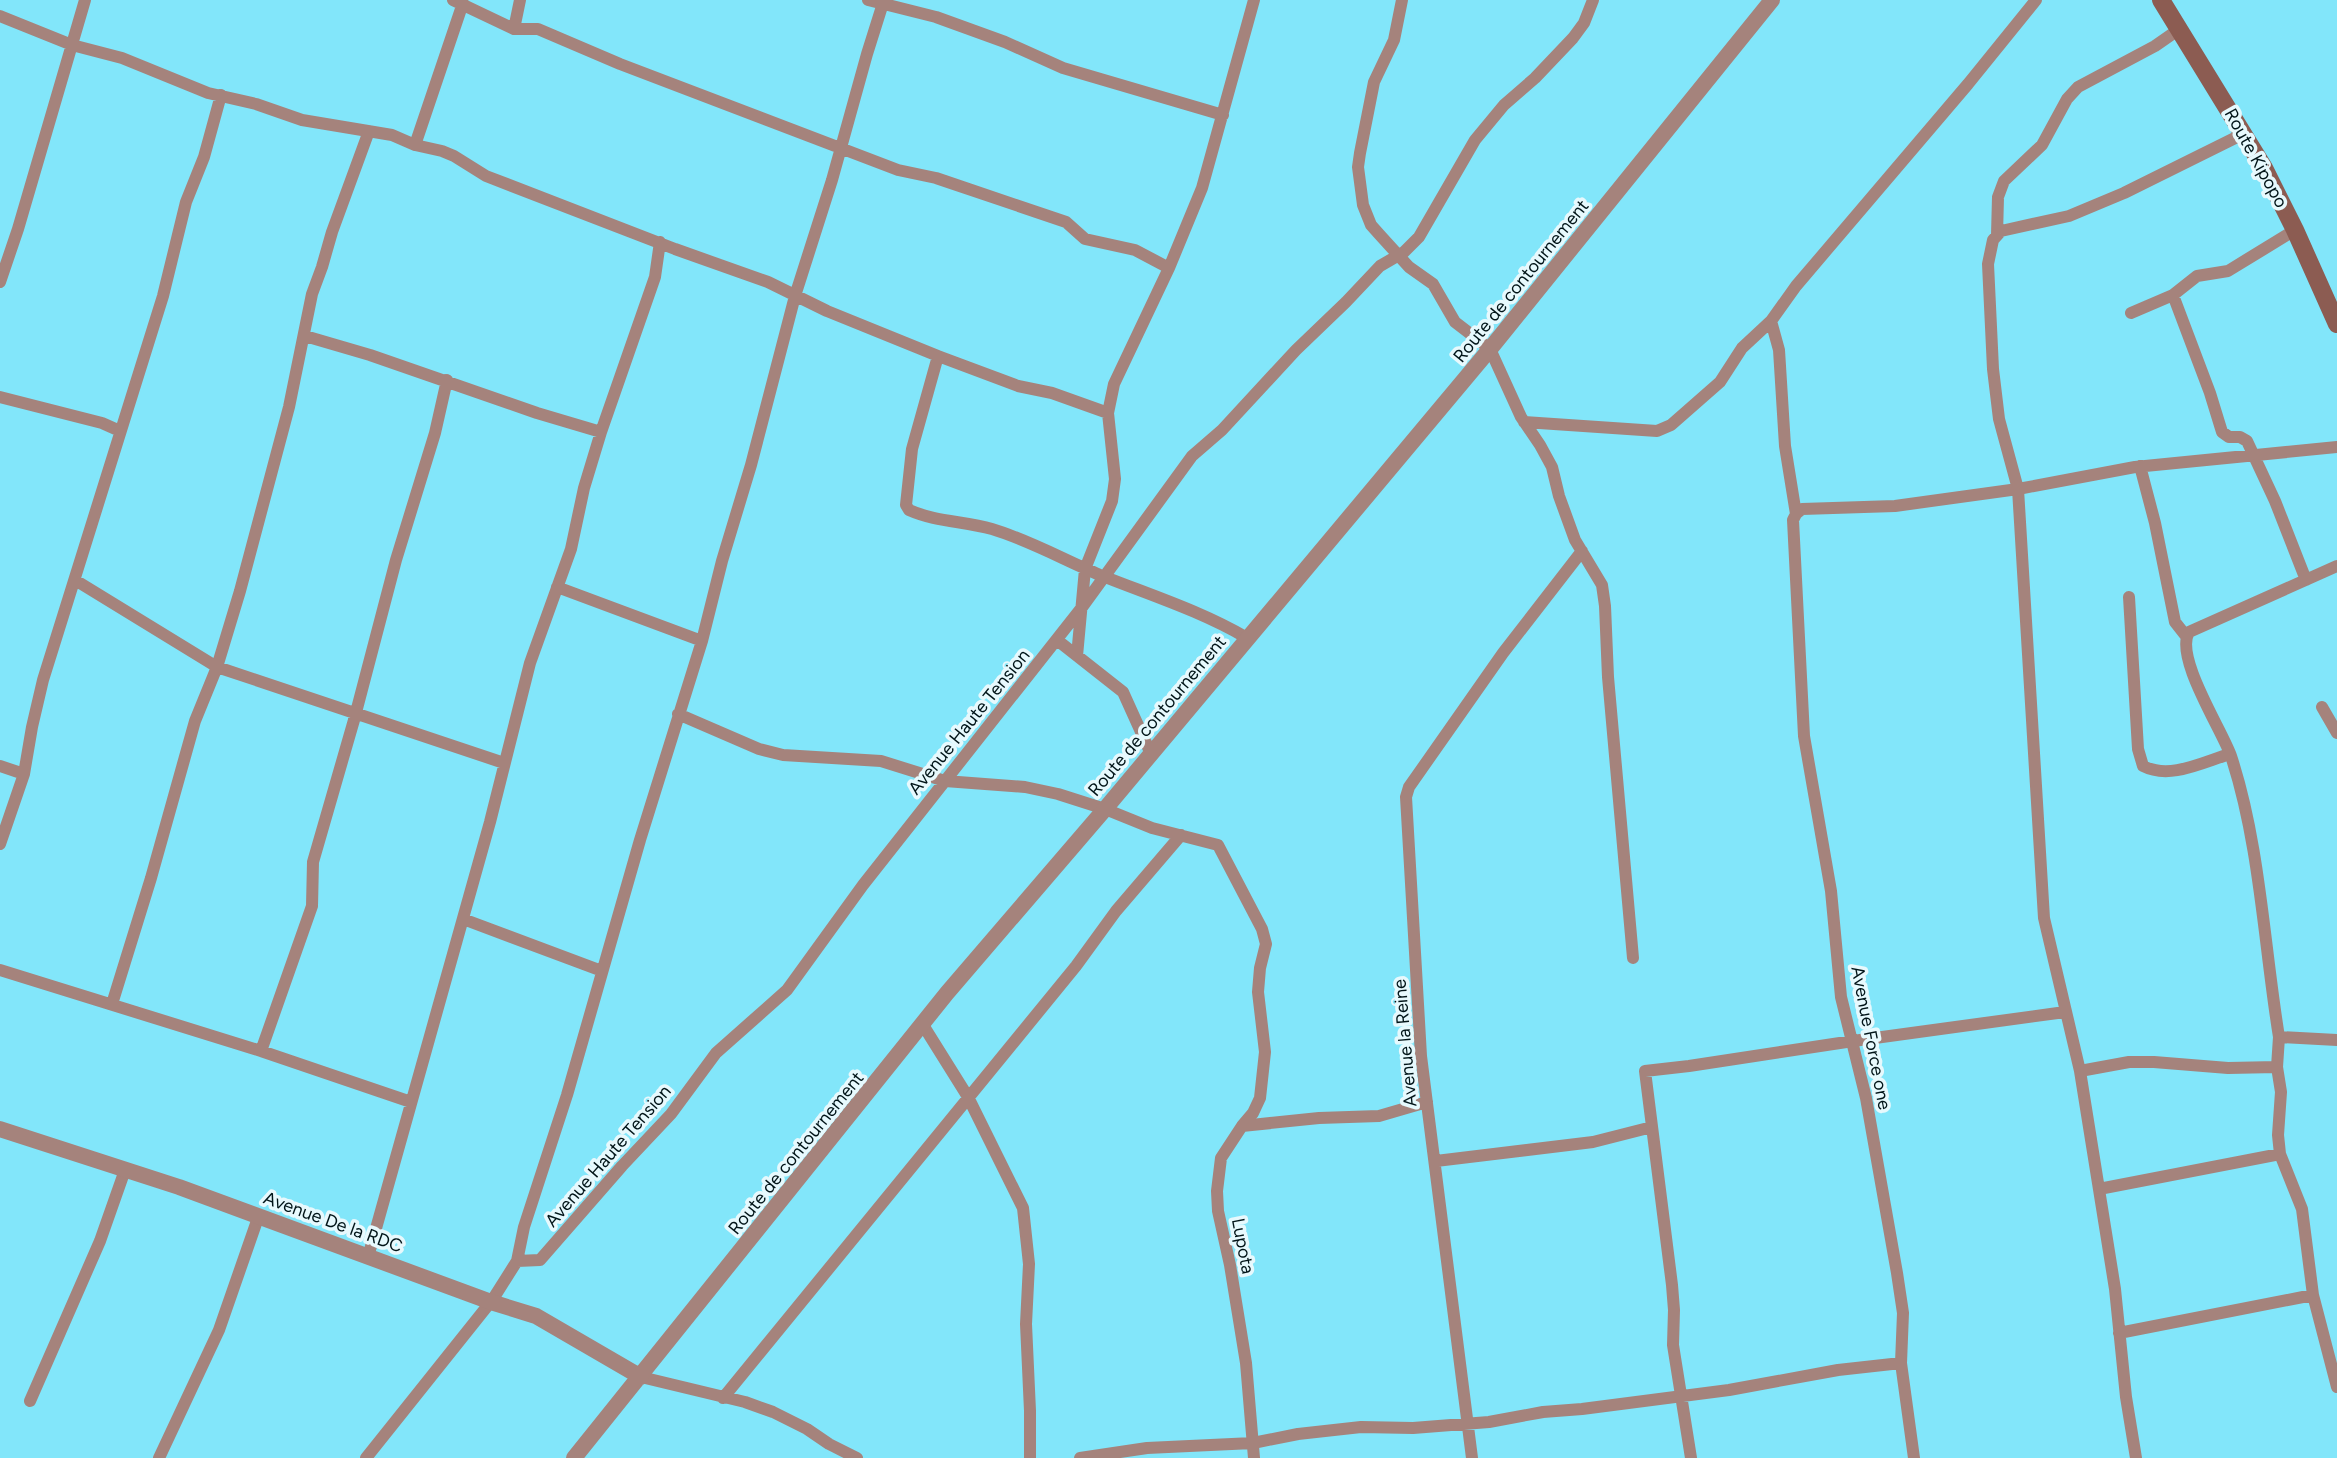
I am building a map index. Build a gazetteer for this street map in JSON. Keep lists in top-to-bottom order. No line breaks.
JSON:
{"streets":{"main road":["Route Kipopo"],"street":["Route de contournement","Avenue Haute Tension","Avenue Force one","Avenue la Reine","Avenue De la RDC","Lupota"]},"crossings":[["Route de contournement","Avenue De la RDC"],["Route de contournement","Lupota"],["Avenue Haute Tension","Lupota"]]}
